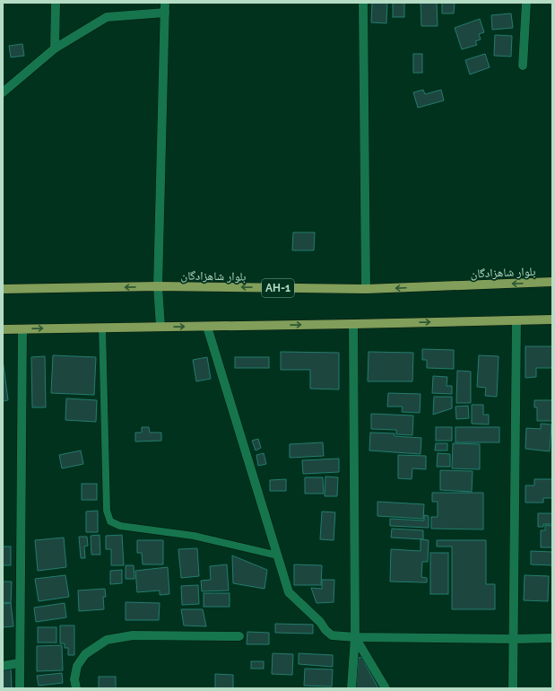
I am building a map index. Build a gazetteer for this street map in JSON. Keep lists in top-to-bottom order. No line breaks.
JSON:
{"streets":{"main road":["بلوار شاهزادگان","AH-1"]}}
